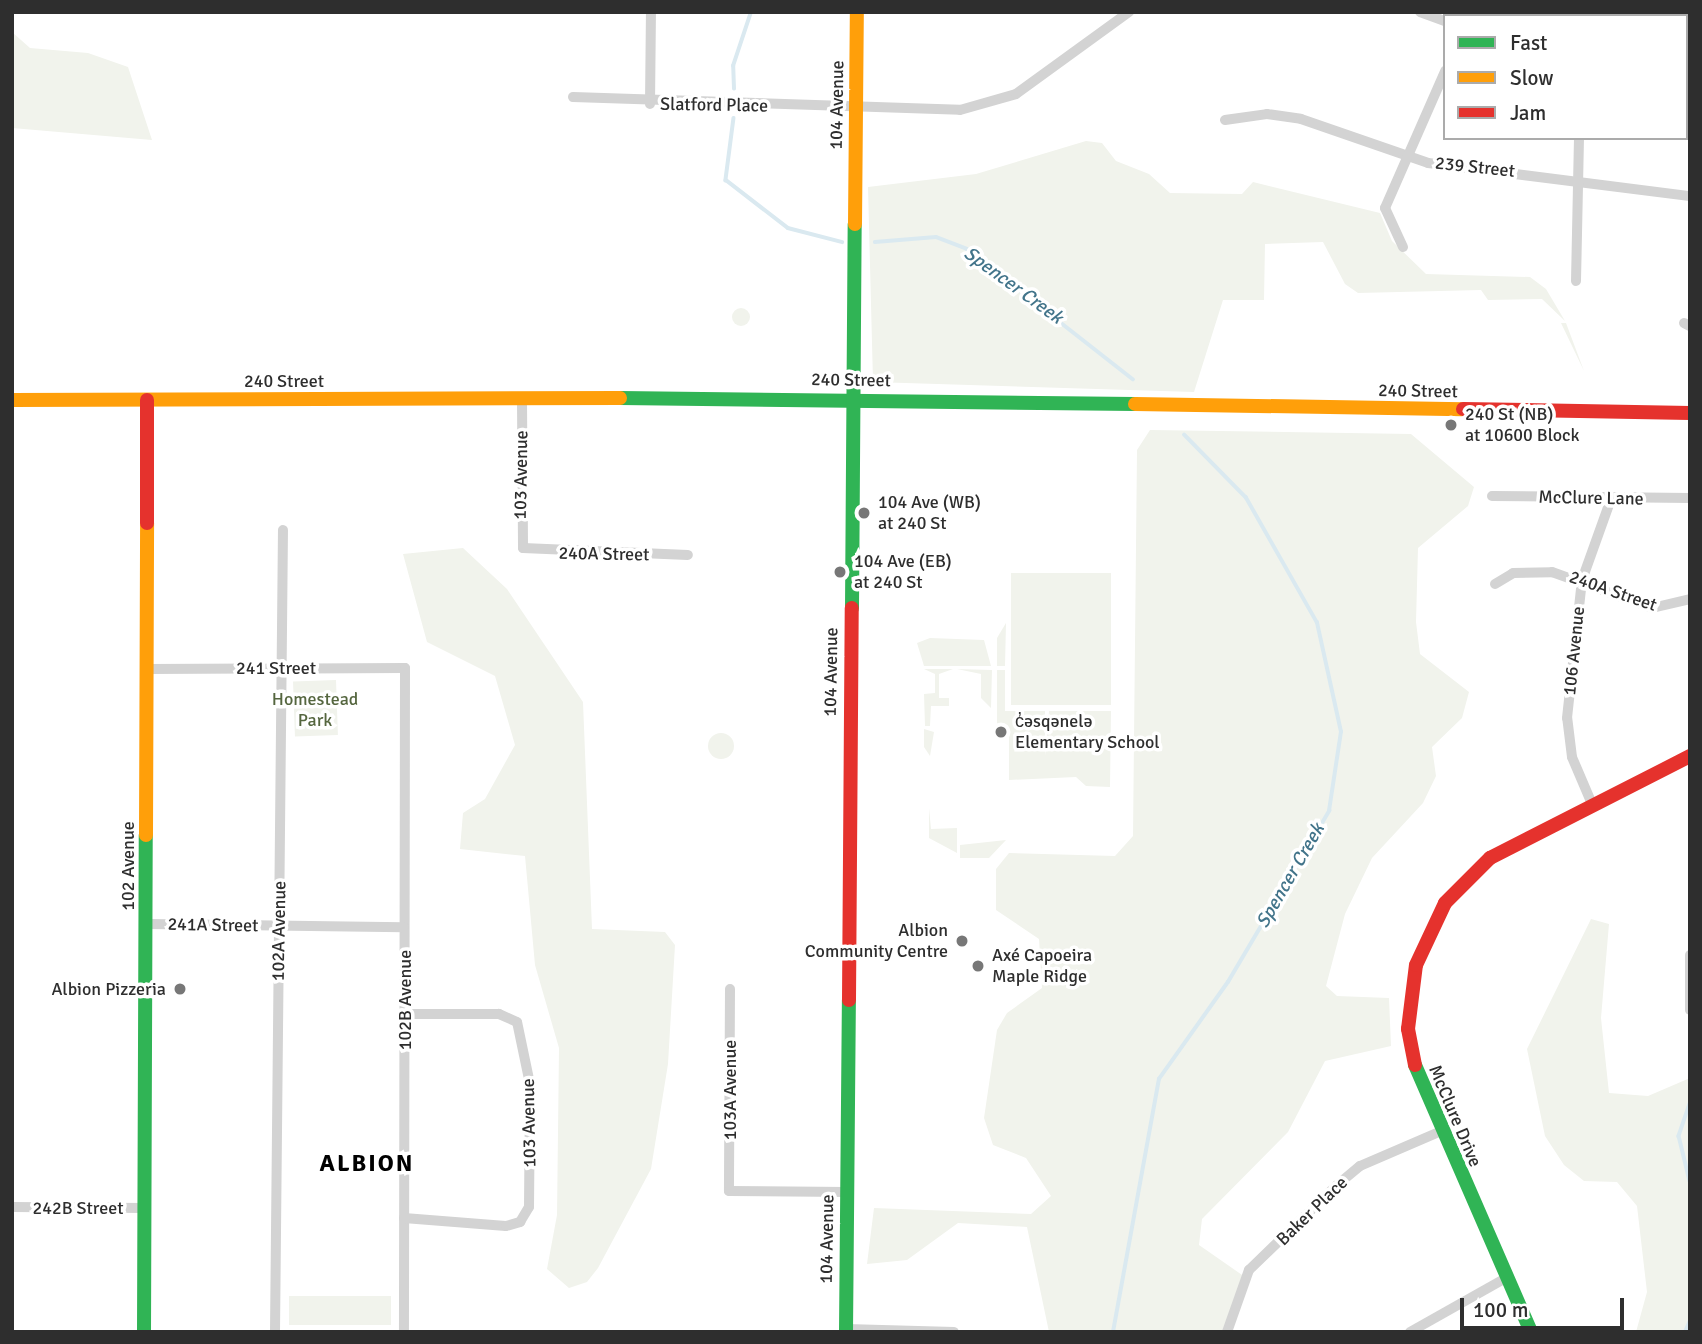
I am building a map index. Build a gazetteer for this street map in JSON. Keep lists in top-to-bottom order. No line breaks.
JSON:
{"streets":{"main road":["104 Avenue","240 Street","102 Avenue","McClure Drive"],"street":["Slatford Place","239 Street","103 Avenue","McClure Lane","240A Street","106 Avenue","241 Street","241A Street","102A Avenue","102B Avenue","103A Avenue","242B Street","Baker Place"]},"crossings":[["Slatford Place","104 Avenue"],["104 Avenue","240 Street"],["104 Avenue","103A Avenue"],["240 Street","103 Avenue"],["240 Street","102 Avenue"],["103 Avenue","240A Street"],["103 Avenue","102B Avenue"],["McClure Lane","106 Avenue"],["240A Street","106 Avenue"],["106 Avenue","McClure Drive"],["241 Street","102 Avenue"],["241 Street","102A Avenue"],["241 Street","102B Avenue"],["102 Avenue","241A Street"],["102 Avenue","242B Street"],["241A Street","102A Avenue"],["241A Street","102B Avenue"],["McClure Drive","Baker Place"]],"districts":["ALBION"],"water":["Spencer Creek"],"parks":["Homestead Park"],"places":["240 St (NB) at 10600 Block","104 Ave (WB) at 240 St","104 Ave (EB) at 240 St","c̓əsqənelə Elementary School","Albion Community Centre","Axé Capoeira Maple Ridge","Albion Pizzeria"],"legend":["Fast","Slow","Jam"],"scale_bar":"100 m"}
